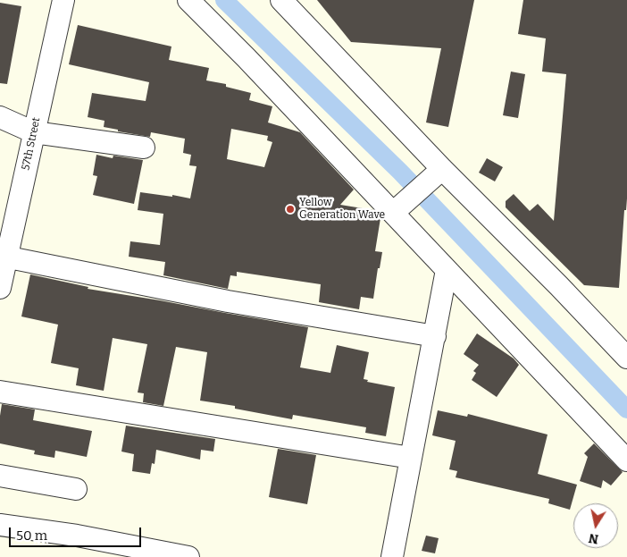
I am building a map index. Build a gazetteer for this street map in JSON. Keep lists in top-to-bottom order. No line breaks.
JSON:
{"streets":{"street":["57th Street"]},"places":["Yellow Generation Wave"],"scale_bar":"50 m","north":"bottom"}
